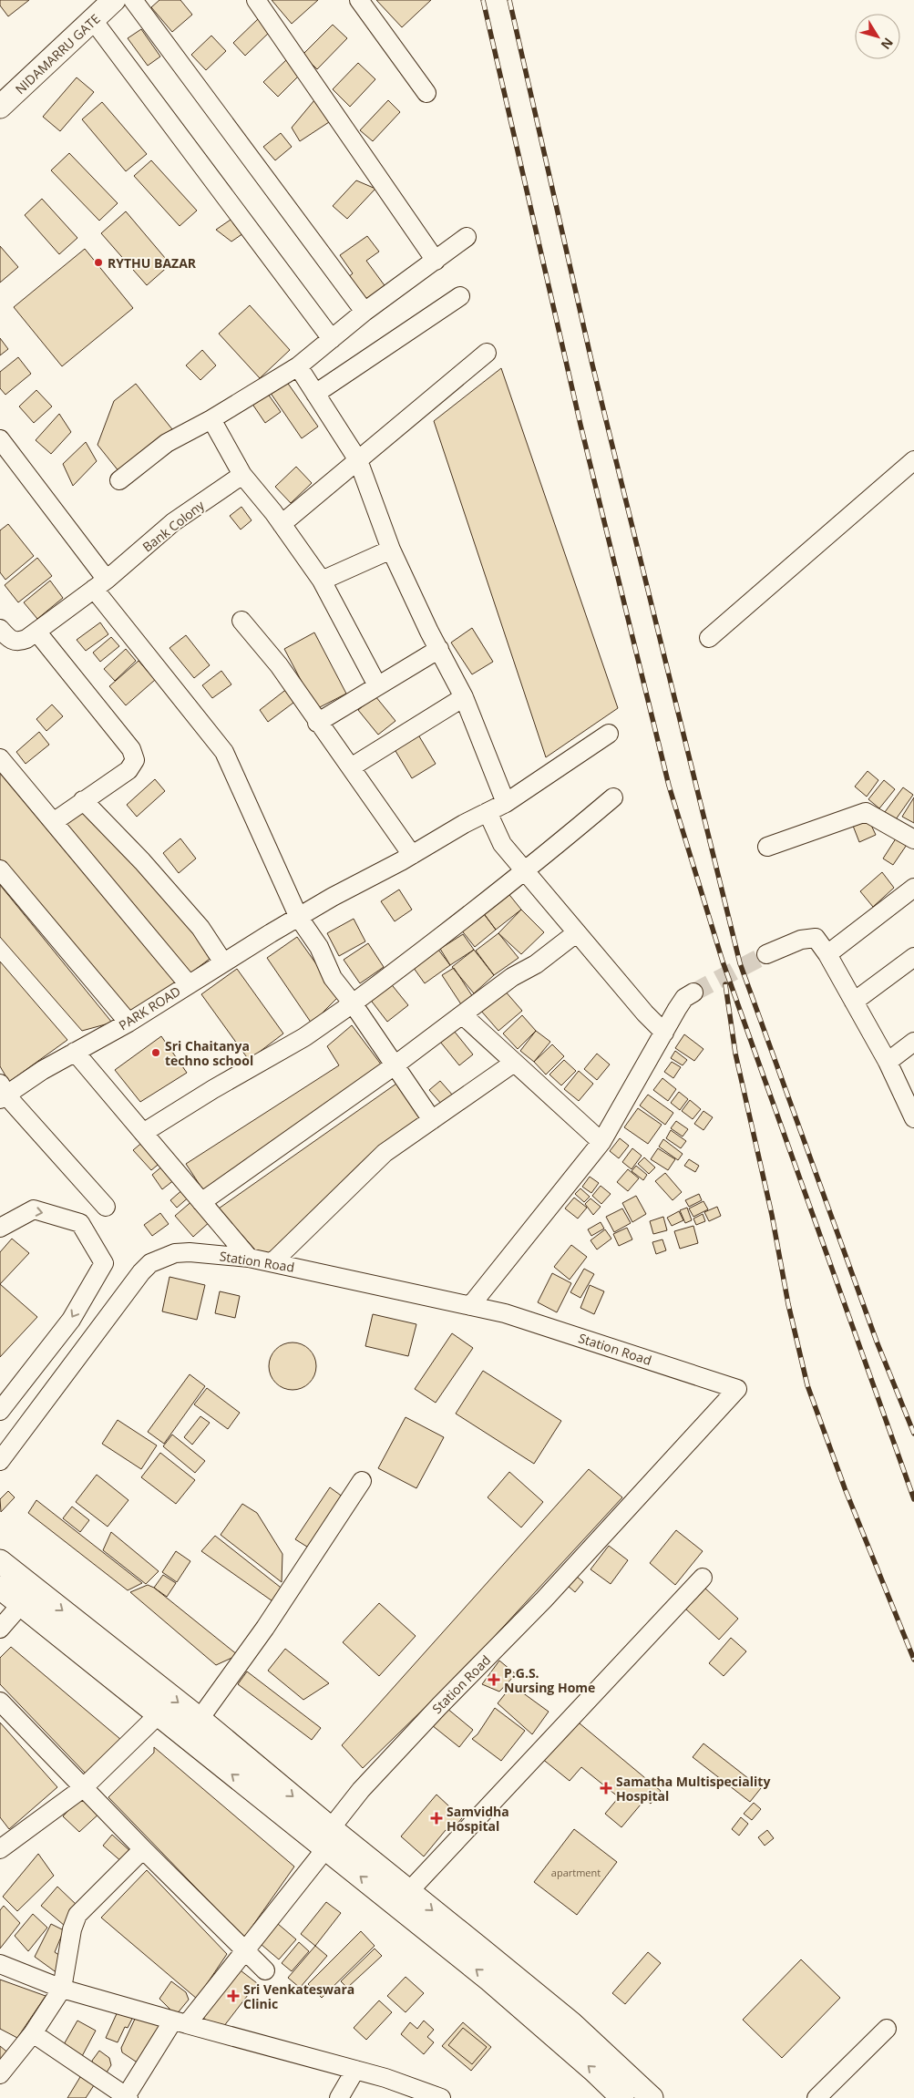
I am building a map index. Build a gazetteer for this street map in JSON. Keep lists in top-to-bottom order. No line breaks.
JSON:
{"streets":{"main road":["NIDAMARRU GATE"],"street":["Bank Colony","PARK ROAD","Station Road"]},"places":{"other":["RYTHU BAZAR","Sri Chaitanya techno school"],"health":["P.G.S. Nursing Home","Samatha Multispeciality Hospital","Samvidha Hospital","Sri Venkateswara Clinic"]},"house_numbers":["apartment"],"north":"bottom right"}
